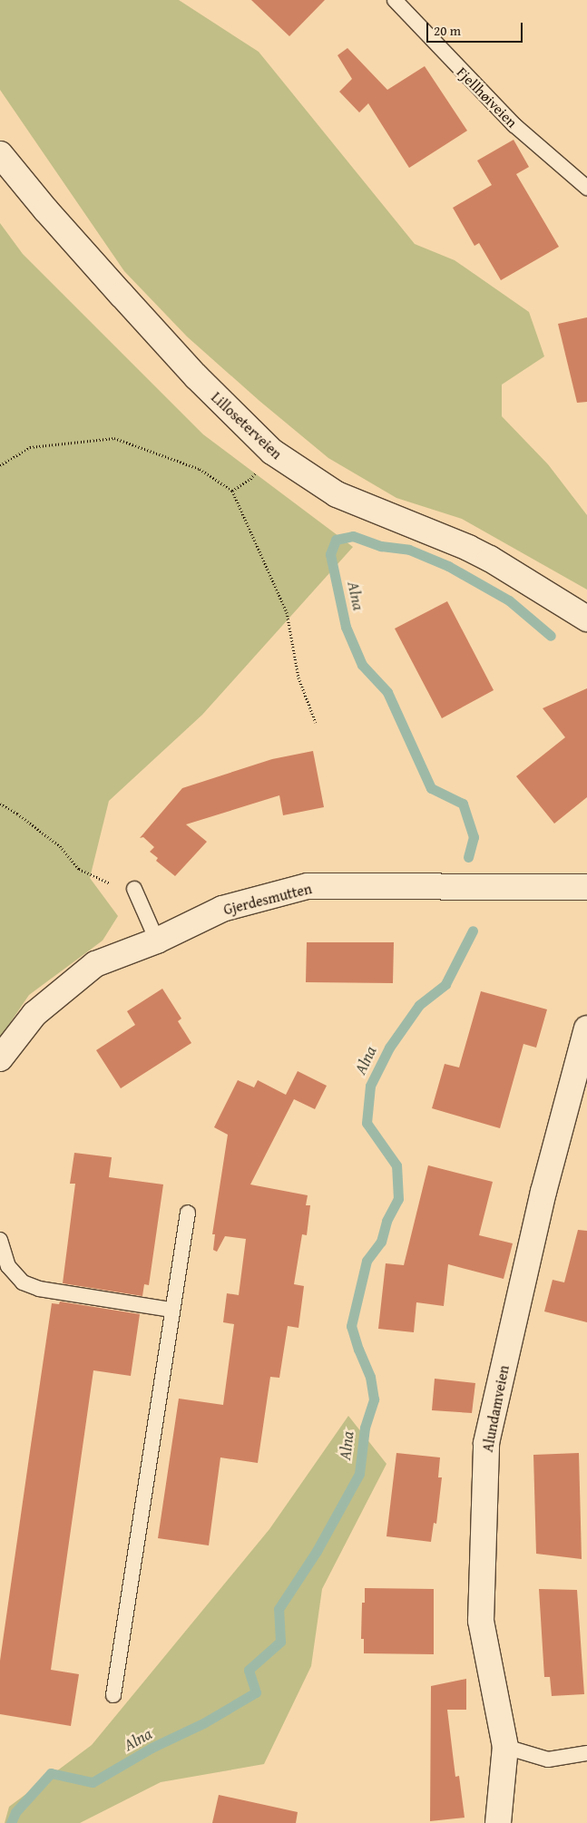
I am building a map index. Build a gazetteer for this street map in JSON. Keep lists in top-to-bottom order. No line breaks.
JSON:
{"streets":{"street":["Lilloseterveien","Gjerdesmutten","Alundamveien"],"lane":["Fjellhøiveien"]},"water":["Alna"],"scale_bar":"20 m"}
